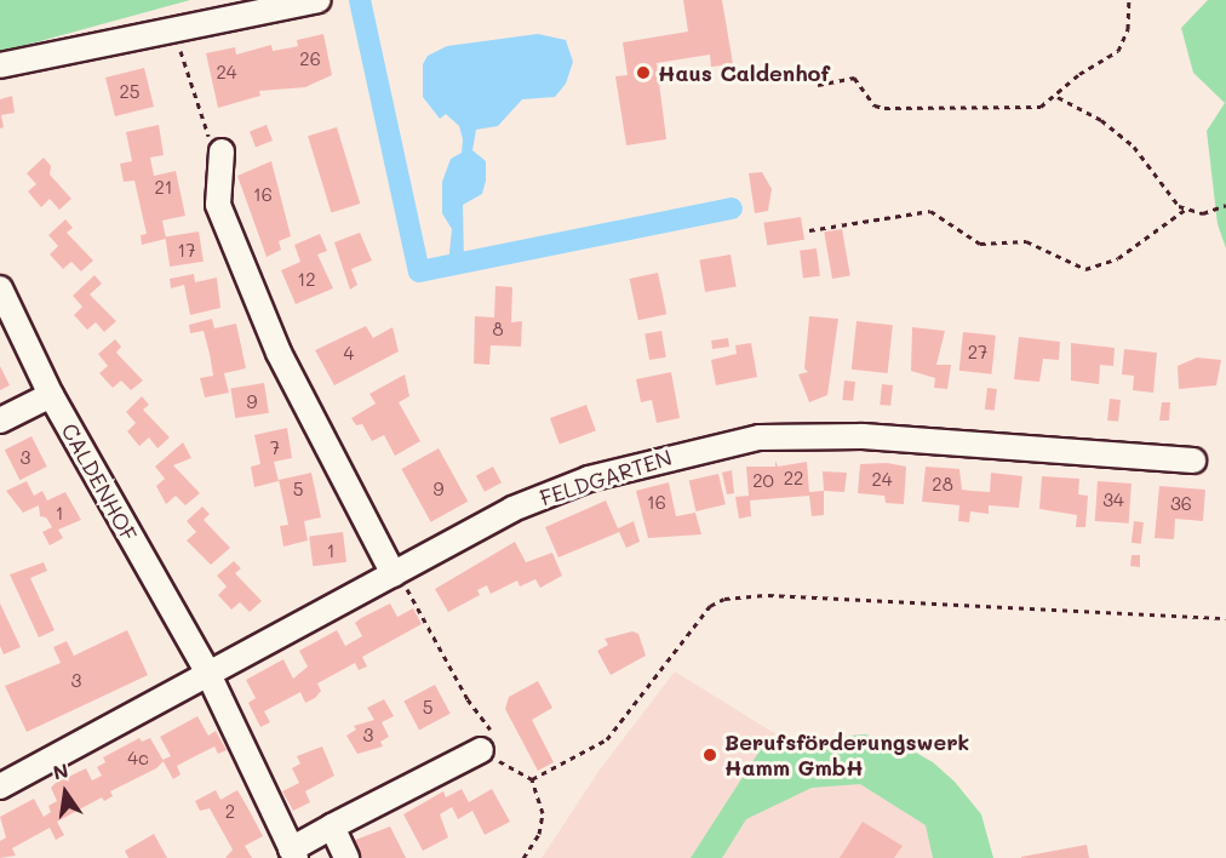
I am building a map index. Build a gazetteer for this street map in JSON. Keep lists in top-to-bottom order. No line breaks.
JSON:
{"streets":{"street":["FELDGARTEN","CALDENHOF"]},"crossings":[["FELDGARTEN","CALDENHOF"]],"places":["Haus Caldenhof","Berufsförderungswerk Hamm GmbH"],"house_numbers":["26","24","25","21","16","17","12","8","27","4","9","7","3","22","24","20","28","5","9","34","16","36","1","1","3","5","3","4c","2"],"north":"top"}
